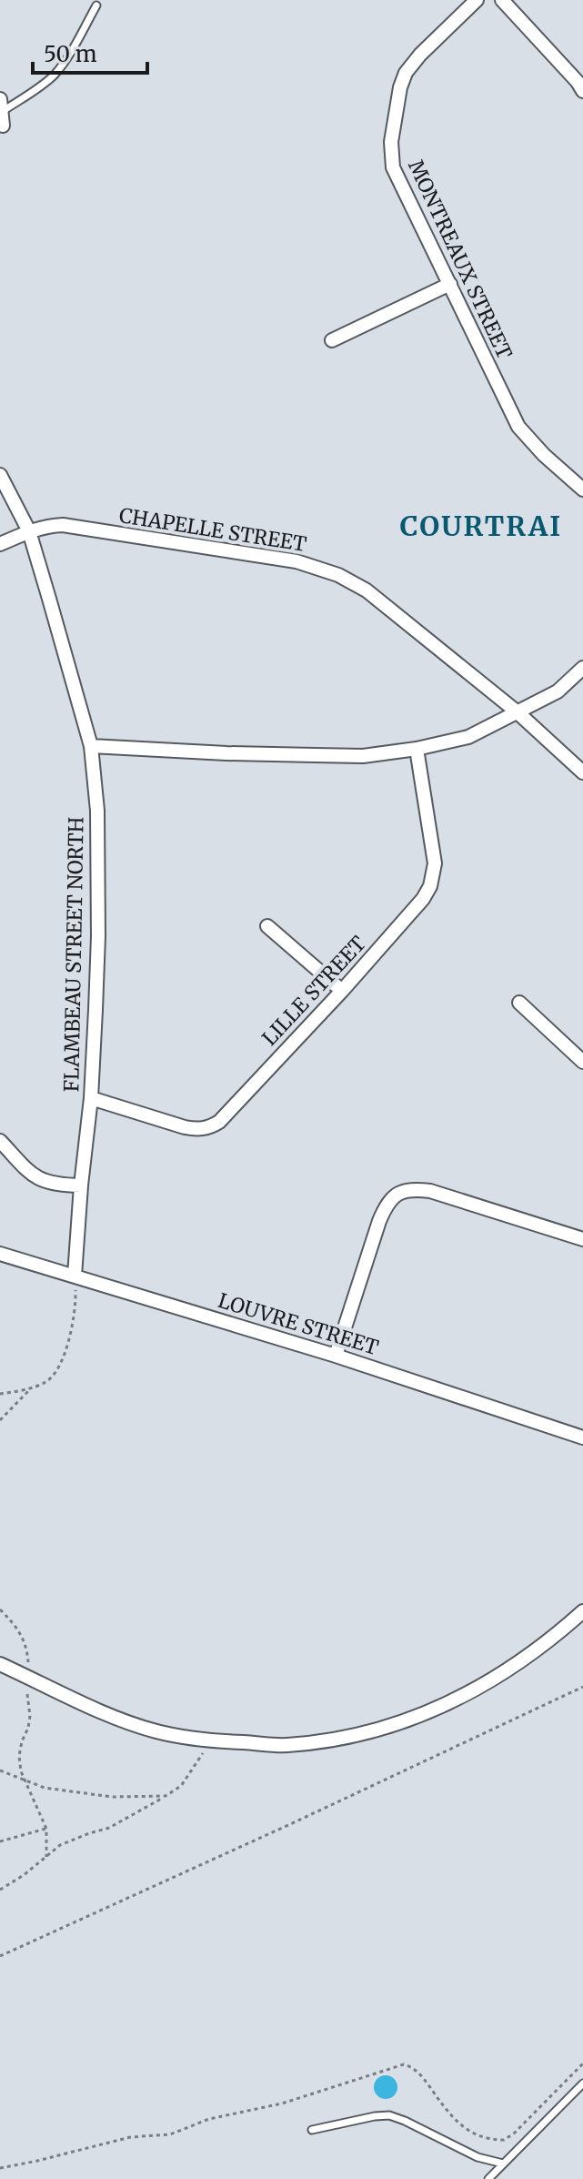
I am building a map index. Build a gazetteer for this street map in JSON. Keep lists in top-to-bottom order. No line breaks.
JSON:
{"streets":{"street":["MONTREAUX STREET","CHAPELLE STREET","FLAMBEAU STREET NORTH","LILLE STREET","LOUVRE STREET"]},"crossings":[["CHAPELLE STREET","FLAMBEAU STREET NORTH"],["FLAMBEAU STREET NORTH","LILLE STREET"],["FLAMBEAU STREET NORTH","LOUVRE STREET"]],"districts":["COURTRAI"],"scale_bar":"50 m"}
